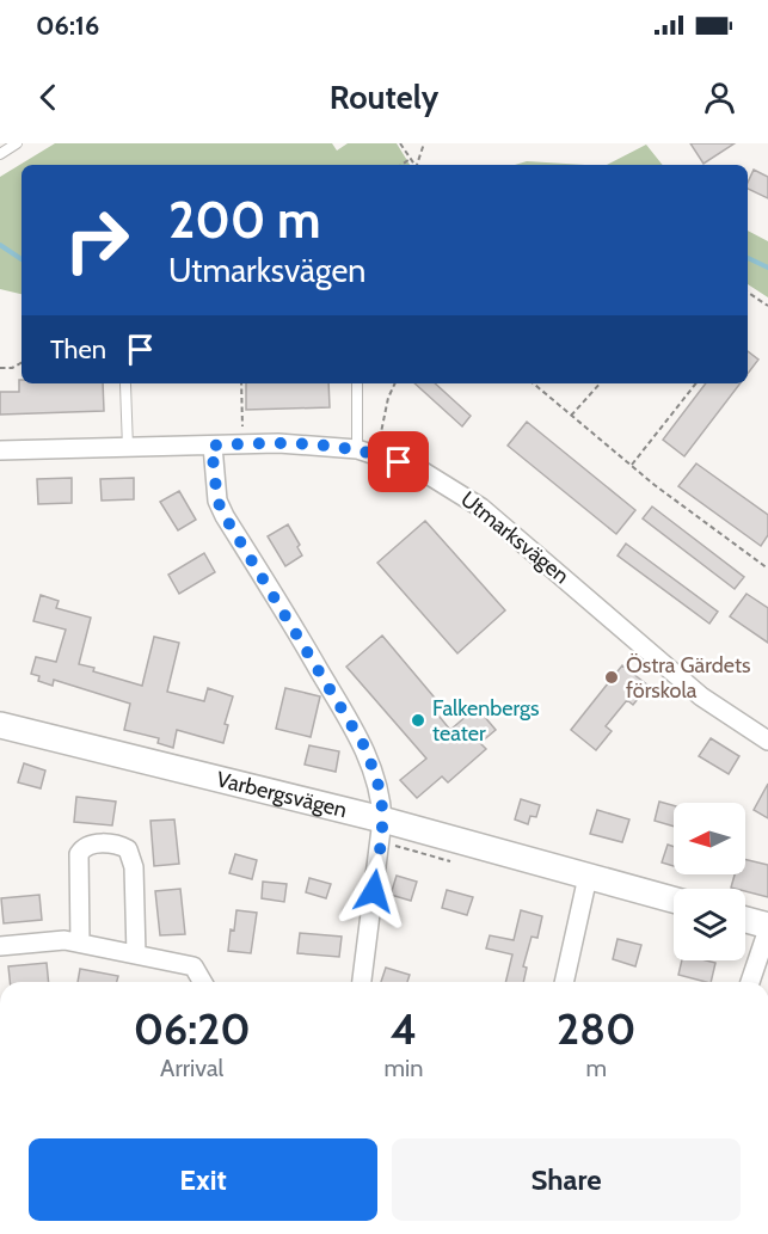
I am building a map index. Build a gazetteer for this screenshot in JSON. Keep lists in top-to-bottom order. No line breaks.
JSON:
{"streets":{"main road":["Varbergsvägen"],"street":["Utmarksvägen"]},"places":["Östra Gärdets förskola","Falkenbergs teater"],"north":"left","page":{"status":"06:16","header":"Routely","turn":["200 m","Utmarksvägen"],"then":"Then","eta":["06:20","Arrival","4","min","280","m"],"buttons":["Exit","Share"]}}
